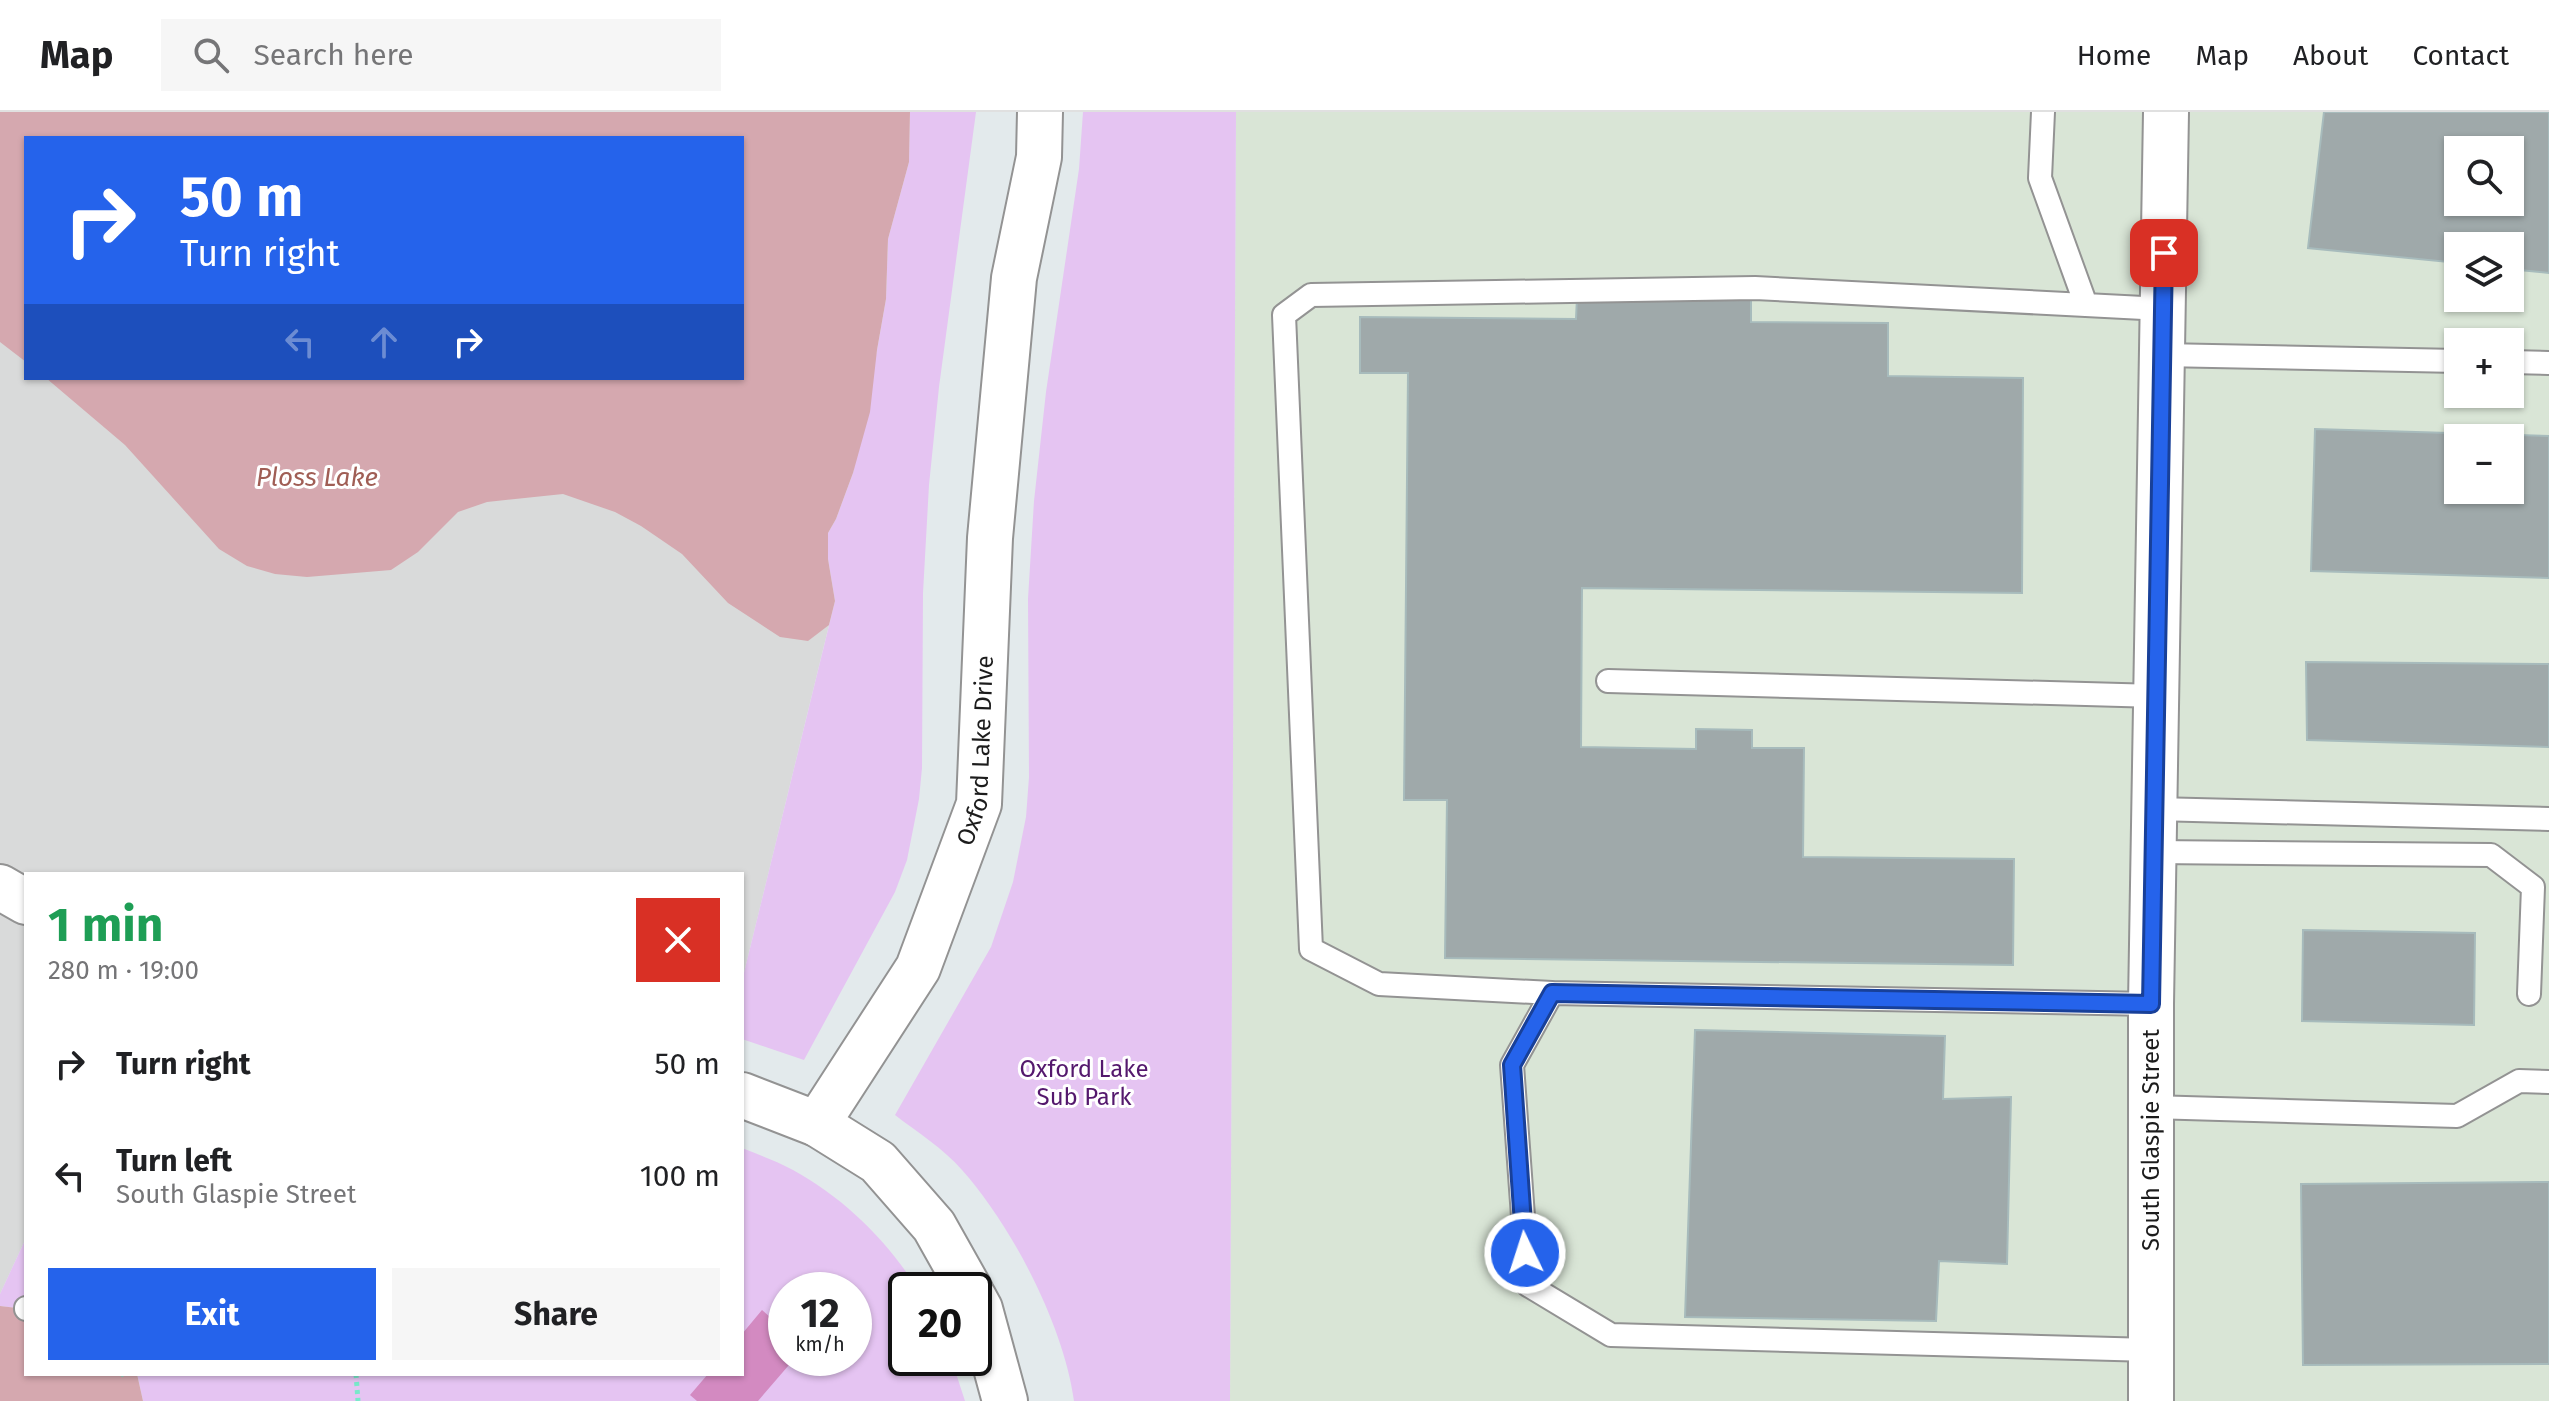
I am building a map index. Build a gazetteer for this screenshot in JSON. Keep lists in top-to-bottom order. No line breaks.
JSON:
{"streets":{"street":["Oxford Lake Drive","South Glaspie Street"]},"water":["Ploss Lake"],"parks":["Oxford Lake Sub Park"],"page":{"header":"Map","search":"Search here","nav":["Home","Map","About","Contact"],"map_buttons":["+","−"],"turn":["50 m","Turn right"],"heading":["1 min","280 m · 19:00"],"list":[{"name":"Turn right","value":"50 m"},{"name":"Turn left","note":"South Glaspie Street","value":"100 m"}],"buttons":["Exit","Share"],"speed":"12 km/h","limit":"20"}}
